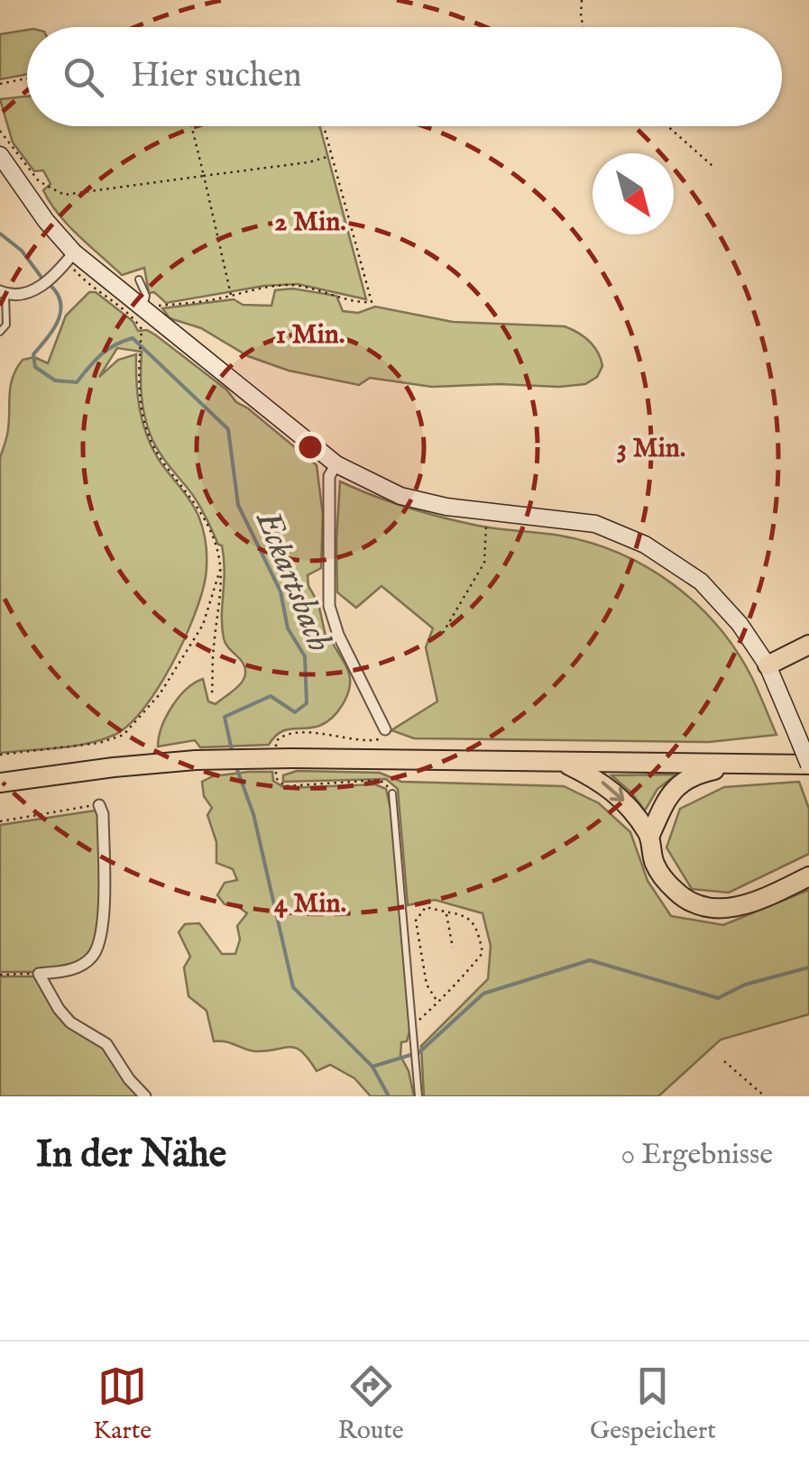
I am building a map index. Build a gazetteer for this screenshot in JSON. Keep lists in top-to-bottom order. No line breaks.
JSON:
{"water":["Eckartsbach"],"north":"bottom right","page":{"search":"Hier suchen","heading":["In der Nähe","0 Ergebnisse"],"nav":["Karte","Route","Gespeichert"]},"rings":["2 Min.","1 Min.","3 Min.","4 Min."]}
